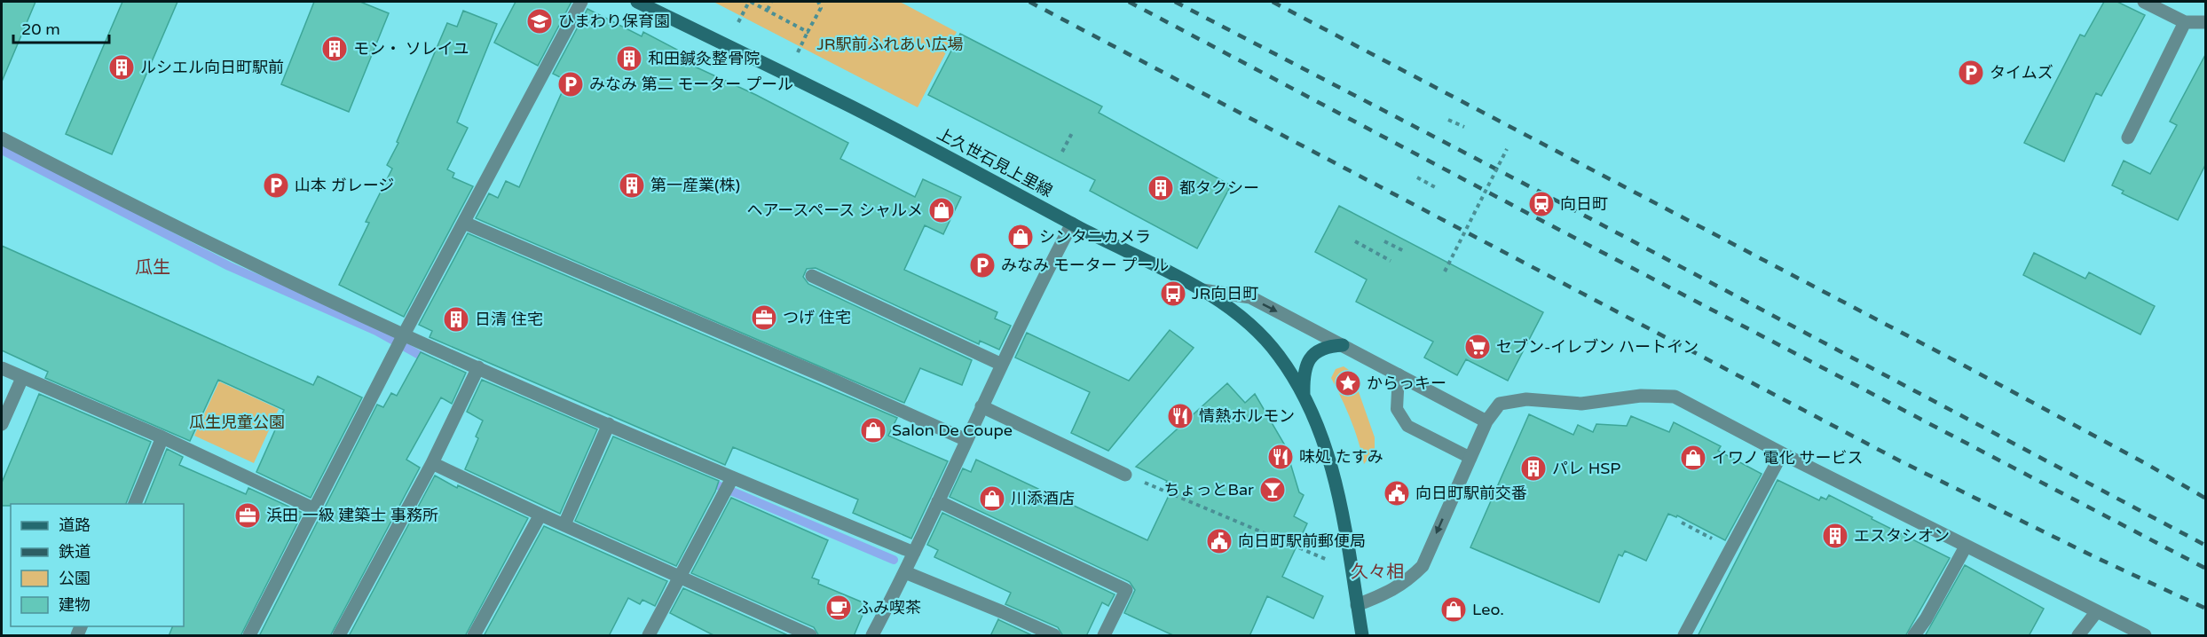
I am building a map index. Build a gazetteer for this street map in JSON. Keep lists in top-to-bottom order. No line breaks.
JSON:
{"streets":{"main road":["上久世石見上里線"]},"districts":["瓜生","久々相"],"parks":["JR駅前ふれあい広場","瓜生児童公園"],"places":{"school or university":["ひまわり保育園"],"building":["モン・ ソレイユ","和田鍼灸整骨院","ルシエル向日町駅前","第一産業(株)","都タクシー","日清 住宅","パレ HSP","エスタシオン"],"parking":["タイムズ","みなみ 第二 モーター プール","山本 ガレージ","みなみ モーター プール"],"station":["向日町"],"shop":["ヘアースペース シャルメ","シンタニカメラ","Salon De Coupe","イワノ 電化 サービス","川添酒店","Leo."],"bus stop":["JR向日町"],"office":["つげ 住宅","浜田 一級 建築士 事務所"],"supermarket":["セブン-イレブン ハートイン"],"place":["からっキー"],"restaurant":["情熱ホルモン","味処 たすみ"],"bar":["ちょっとBar"],"public building":["向日町駅前交番","向日町駅前郵便局"],"cafe":["ふみ喫茶"]},"legend":["道路","鉄道","公園","建物"],"scale_bar":"20 m"}
